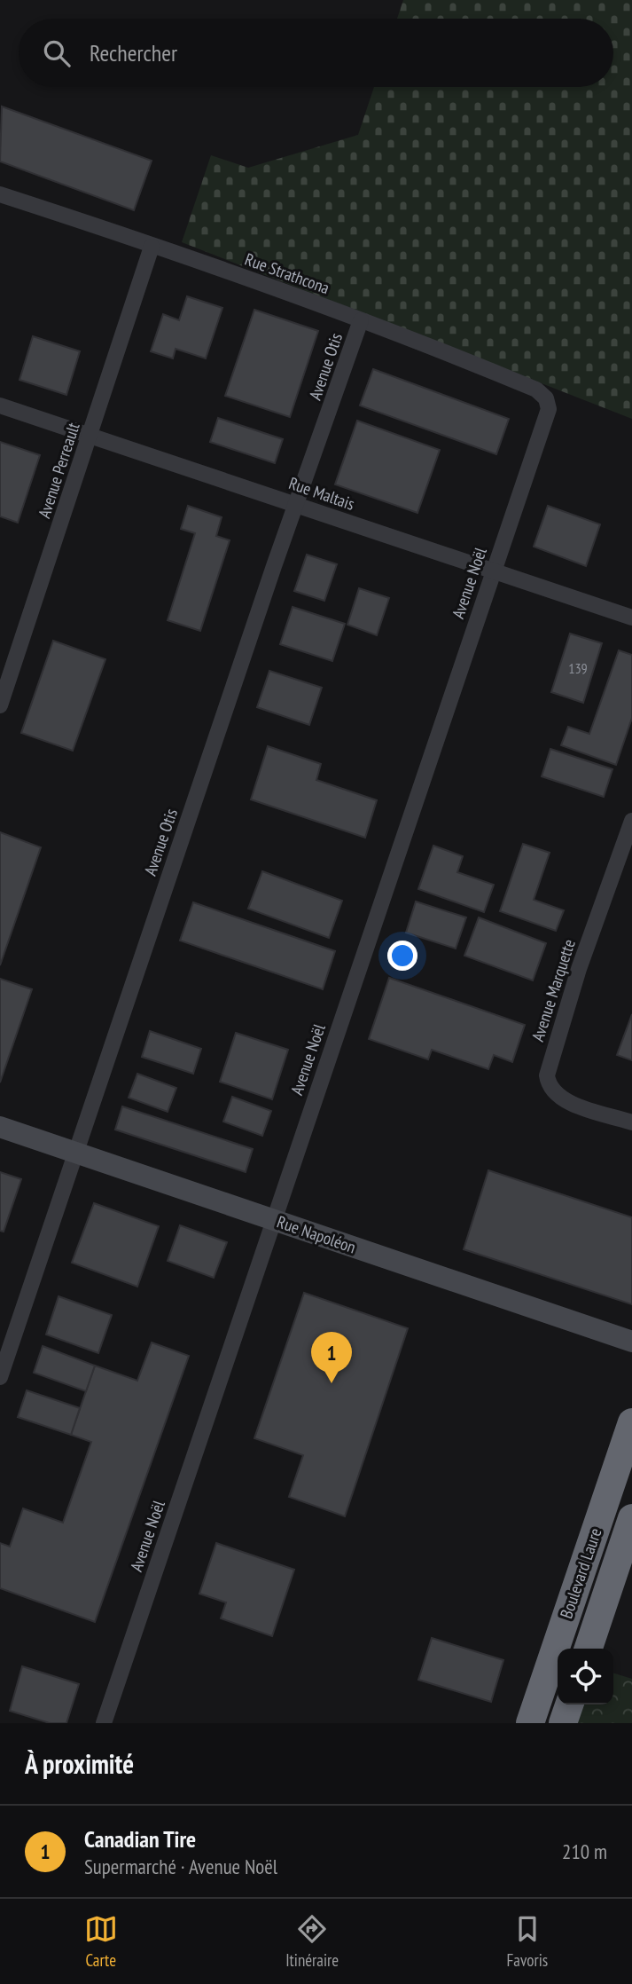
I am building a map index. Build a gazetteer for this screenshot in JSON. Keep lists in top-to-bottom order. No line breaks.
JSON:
{"streets":{"highway":["Boulevard Laure"],"street":["Rue Strathcona","Avenue Otis","Avenue Perreault","Rue Maltais","Avenue Noël","Avenue Marquette","Rue Napoléon"]},"crossings":[["Rue Strathcona","Avenue Otis"],["Rue Strathcona","Avenue Perreault"],["Rue Strathcona","Avenue Noël"],["Avenue Otis","Rue Maltais"],["Avenue Otis","Rue Napoléon"],["Avenue Perreault","Rue Maltais"],["Rue Maltais","Avenue Noël"],["Avenue Noël","Rue Napoléon"]],"house_numbers":["139"],"page":{"search":"Rechercher","pins":"1","heading":"À proximité","list":[{"mark":"1","name":"Canadian Tire","note":"Supermarché · Avenue Noël","value":"210 m"}],"nav":["Carte","Itinéraire","Favoris"]}}
